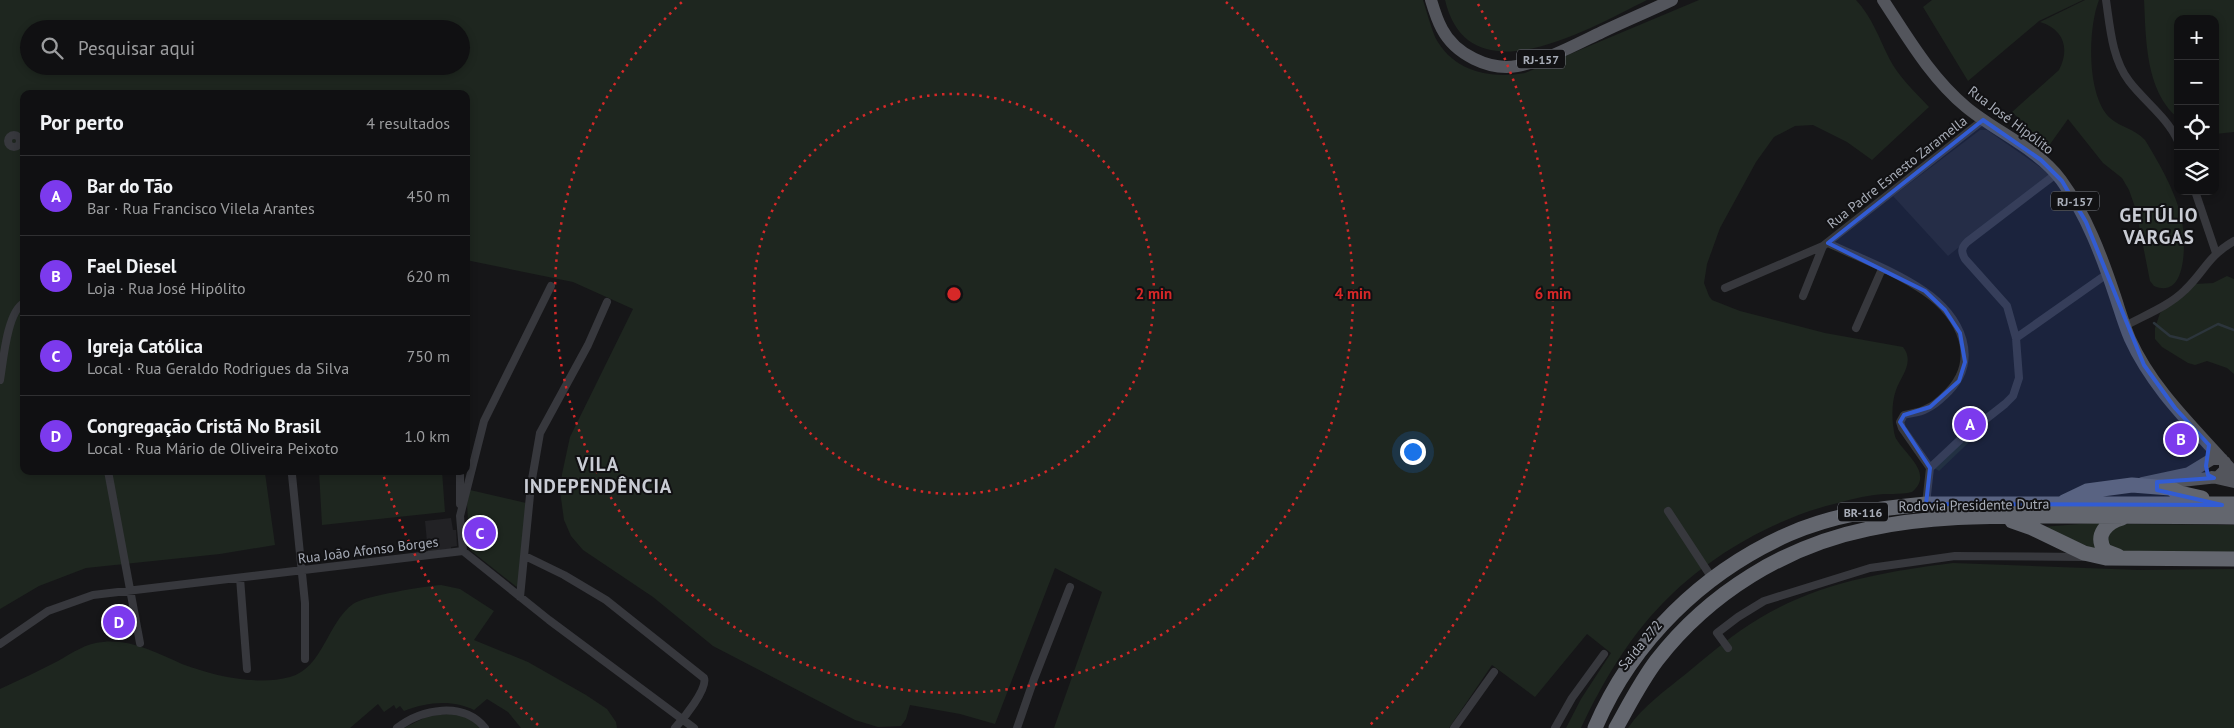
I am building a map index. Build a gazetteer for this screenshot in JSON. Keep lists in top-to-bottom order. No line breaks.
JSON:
{"streets":{"highway":["Rodovia Presidente Dutra","BR-116","Saída 272"],"main road":["RJ-157","Rua José Hipólito"],"street":["Rua Padre Esnesto Zaramella","Rua João Afonso Borges"]},"crossings":[["Rua José Hipólito","Rua Padre Esnesto Zaramella"],["Rodovia Presidente Dutra","Saída 272"]],"districts":["GETÚLIO VARGAS","VILA INDEPENDÊNCIA"],"page":{"map_buttons":["+","−"],"search":"Pesquisar aqui","heading":["Por perto","4 resultados"],"list":[{"mark":"A","name":"Bar do Tão","note":"Bar · Rua Francisco Vilela Arantes","value":"450 m"},{"mark":"B","name":"Fael Diesel","note":"Loja · Rua José Hipólito","value":"620 m"},{"mark":"C","name":"Igreja Católica","note":"Local · Rua Geraldo Rodrigues da Silva","value":"750 m"},{"mark":"D","name":"Congregação Cristã No Brasil","note":"Local · Rua Mário de Oliveira Peixoto","value":"1.0 km"}],"pins":["A","B","C","D"]},"rings":["2 min","4 min","6 min"]}
